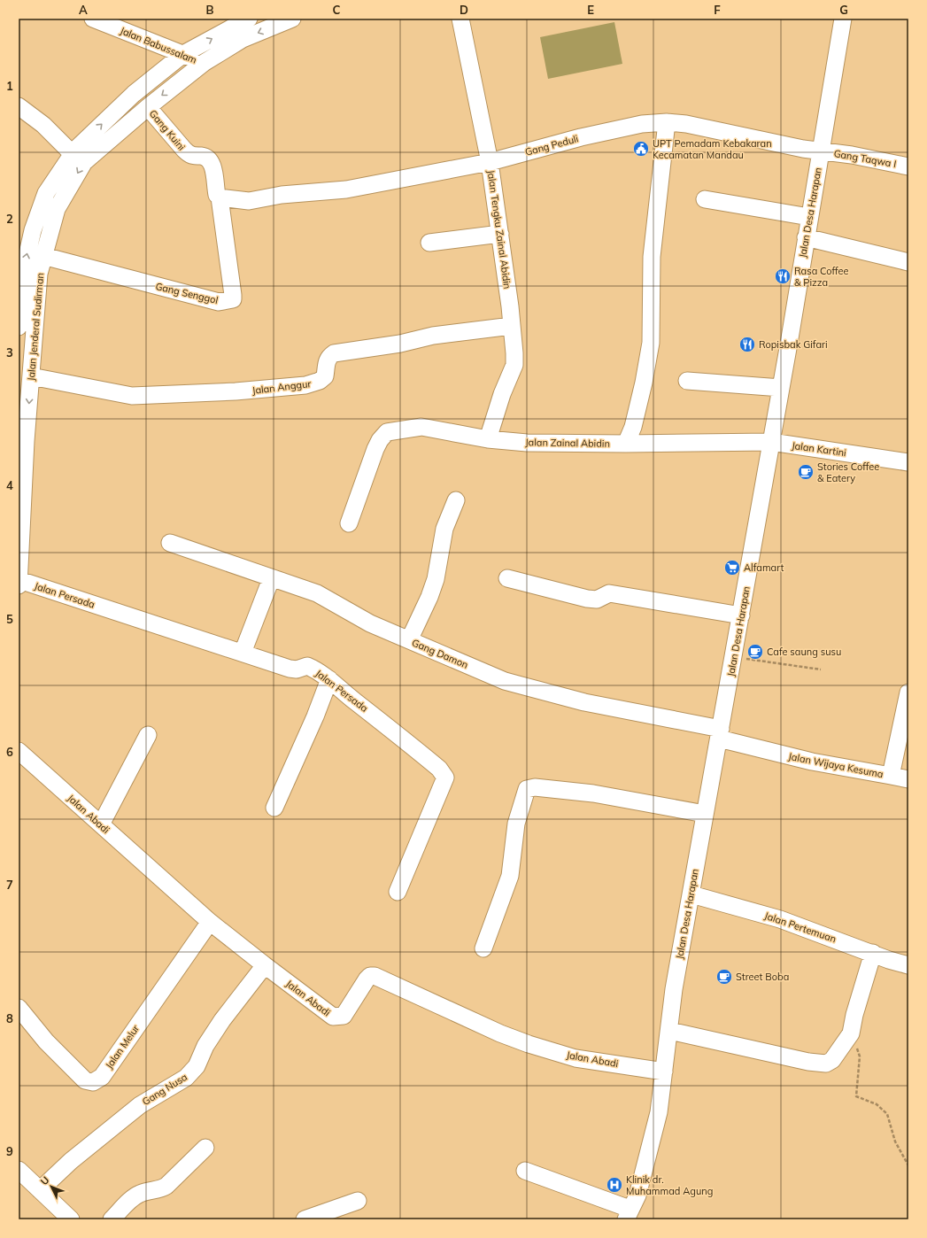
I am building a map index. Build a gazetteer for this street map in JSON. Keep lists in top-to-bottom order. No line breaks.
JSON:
{"streets":{"street":["Jalan Babussalam","Gang Kuini","Gang Peduli","Gang Taqwa I","Jalan Desa Harapan","Jalan Tengku Zainal Abidin","Gang Senggol","Jalan Jenderal Sudirman","Jalan Anggur","Jalan Zainal Abidin","Jalan Kartini","Jalan Persada","Gang Damon","Jalan Wijaya Kesuma","Jalan Abadi","Jalan Pertemuan","Jalan Melur","Gang Nusa"]},"crossings":[["Jalan Babussalam","Jalan Jenderal Sudirman"],["Gang Kuini","Gang Peduli"],["Gang Kuini","Gang Senggol"],["Gang Kuini","Jalan Jenderal Sudirman"],["Gang Peduli","Gang Taqwa I"],["Gang Peduli","Jalan Desa Harapan"],["Gang Peduli","Jalan Tengku Zainal Abidin"],["Gang Peduli","Gang Senggol"],["Gang Taqwa I","Jalan Desa Harapan"],["Jalan Desa Harapan","Jalan Zainal Abidin"],["Jalan Desa Harapan","Jalan Kartini"],["Jalan Desa Harapan","Gang Damon"],["Jalan Desa Harapan","Jalan Wijaya Kesuma"],["Jalan Desa Harapan","Jalan Abadi"],["Jalan Desa Harapan","Jalan Pertemuan"],["Jalan Tengku Zainal Abidin","Jalan Anggur"],["Jalan Tengku Zainal Abidin","Jalan Zainal Abidin"],["Gang Senggol","Jalan Jenderal Sudirman"],["Jalan Jenderal Sudirman","Jalan Anggur"],["Jalan Jenderal Sudirman","Jalan Persada"],["Jalan Zainal Abidin","Jalan Kartini"],["Gang Damon","Jalan Wijaya Kesuma"],["Jalan Abadi","Jalan Melur"],["Jalan Abadi","Gang Nusa"]],"places":{"public building":["UPT Pemadam Kebakaran Kecamatan Mandau"],"restaurant":["Rasa Coffee & Pizza","Ropisbak Gifari"],"cafe":["Stories Coffee & Eatery","Cafe saung susu","Street Boba"],"supermarket":["Alfamart"],"hospital":["Klinik dr. Muhammad Agung"]},"north":"top left","grid":{"columns":["A","B","C","D","E","F","G"],"rows":["1","2","3","4","5","6","7","8","9"]}}
